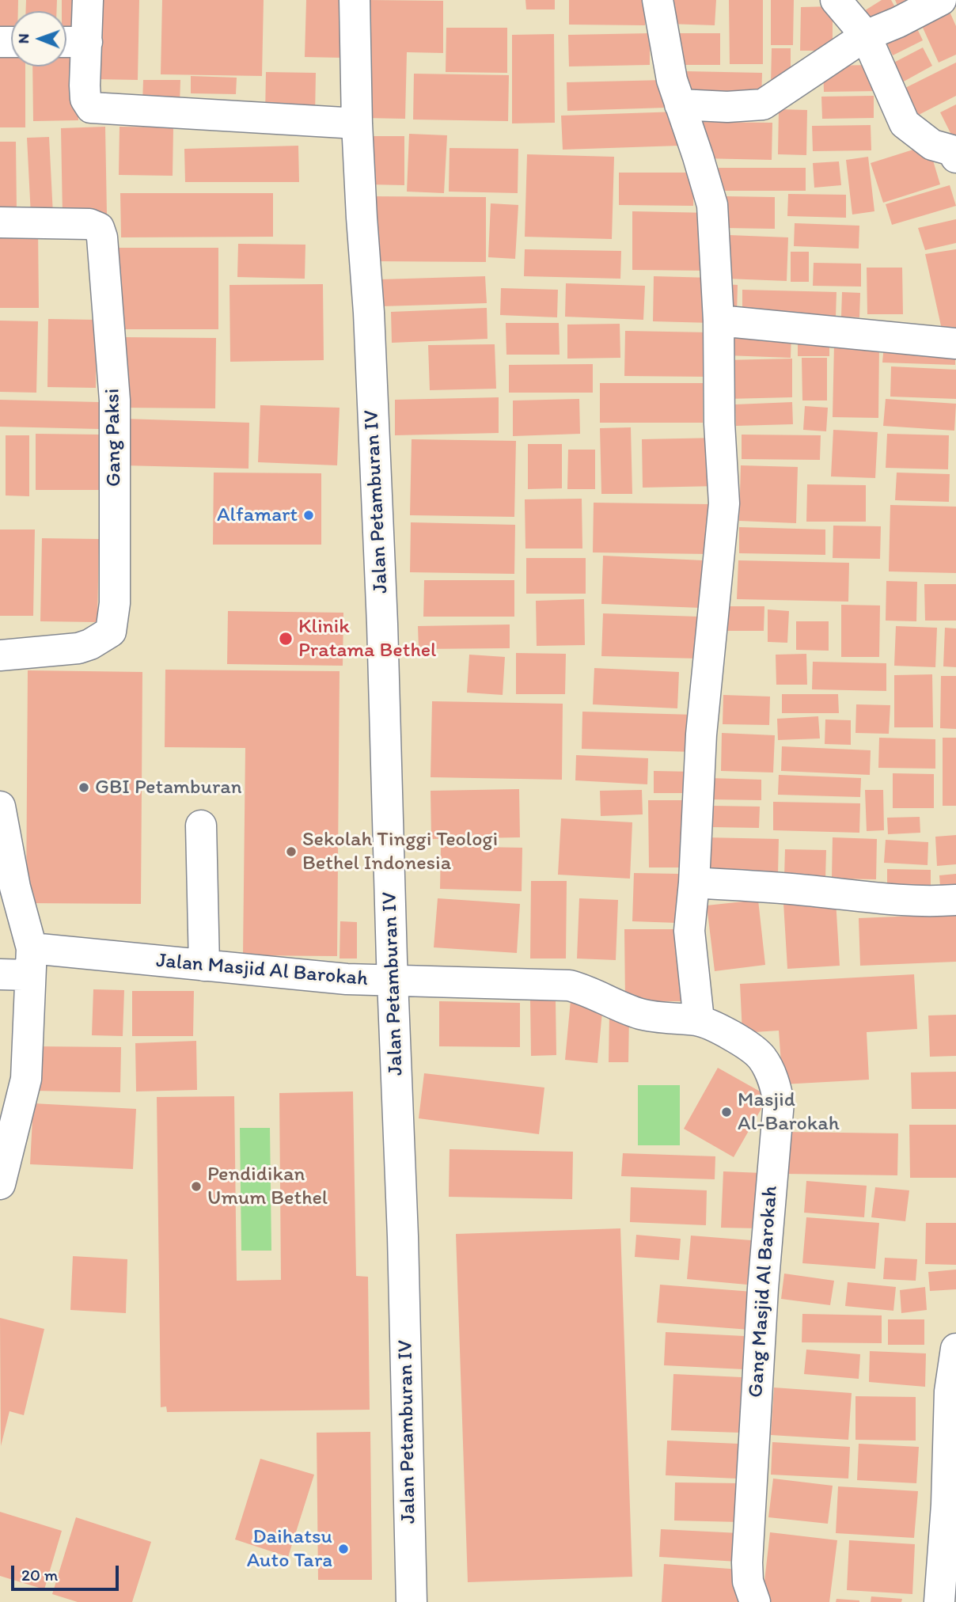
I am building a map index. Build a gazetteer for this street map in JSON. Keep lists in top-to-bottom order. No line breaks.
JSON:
{"streets":{"street":["Gang Paksi","Jalan Petamburan IV","Jalan Masjid Al Barokah","Gang Masjid Al Barokah"]},"crossings":[["Jalan Petamburan IV","Jalan Masjid Al Barokah"],["Jalan Masjid Al Barokah","Gang Masjid Al Barokah"]],"places":["Alfamart","Klinik Pratama Bethel","GBI Petamburan","Sekolah Tinggi Teologi Bethel Indonesia","Masjid Al-Barokah","Pendidikan Umum Bethel","Daihatsu Auto Tara"],"scale_bar":"20 m","north":"left"}
